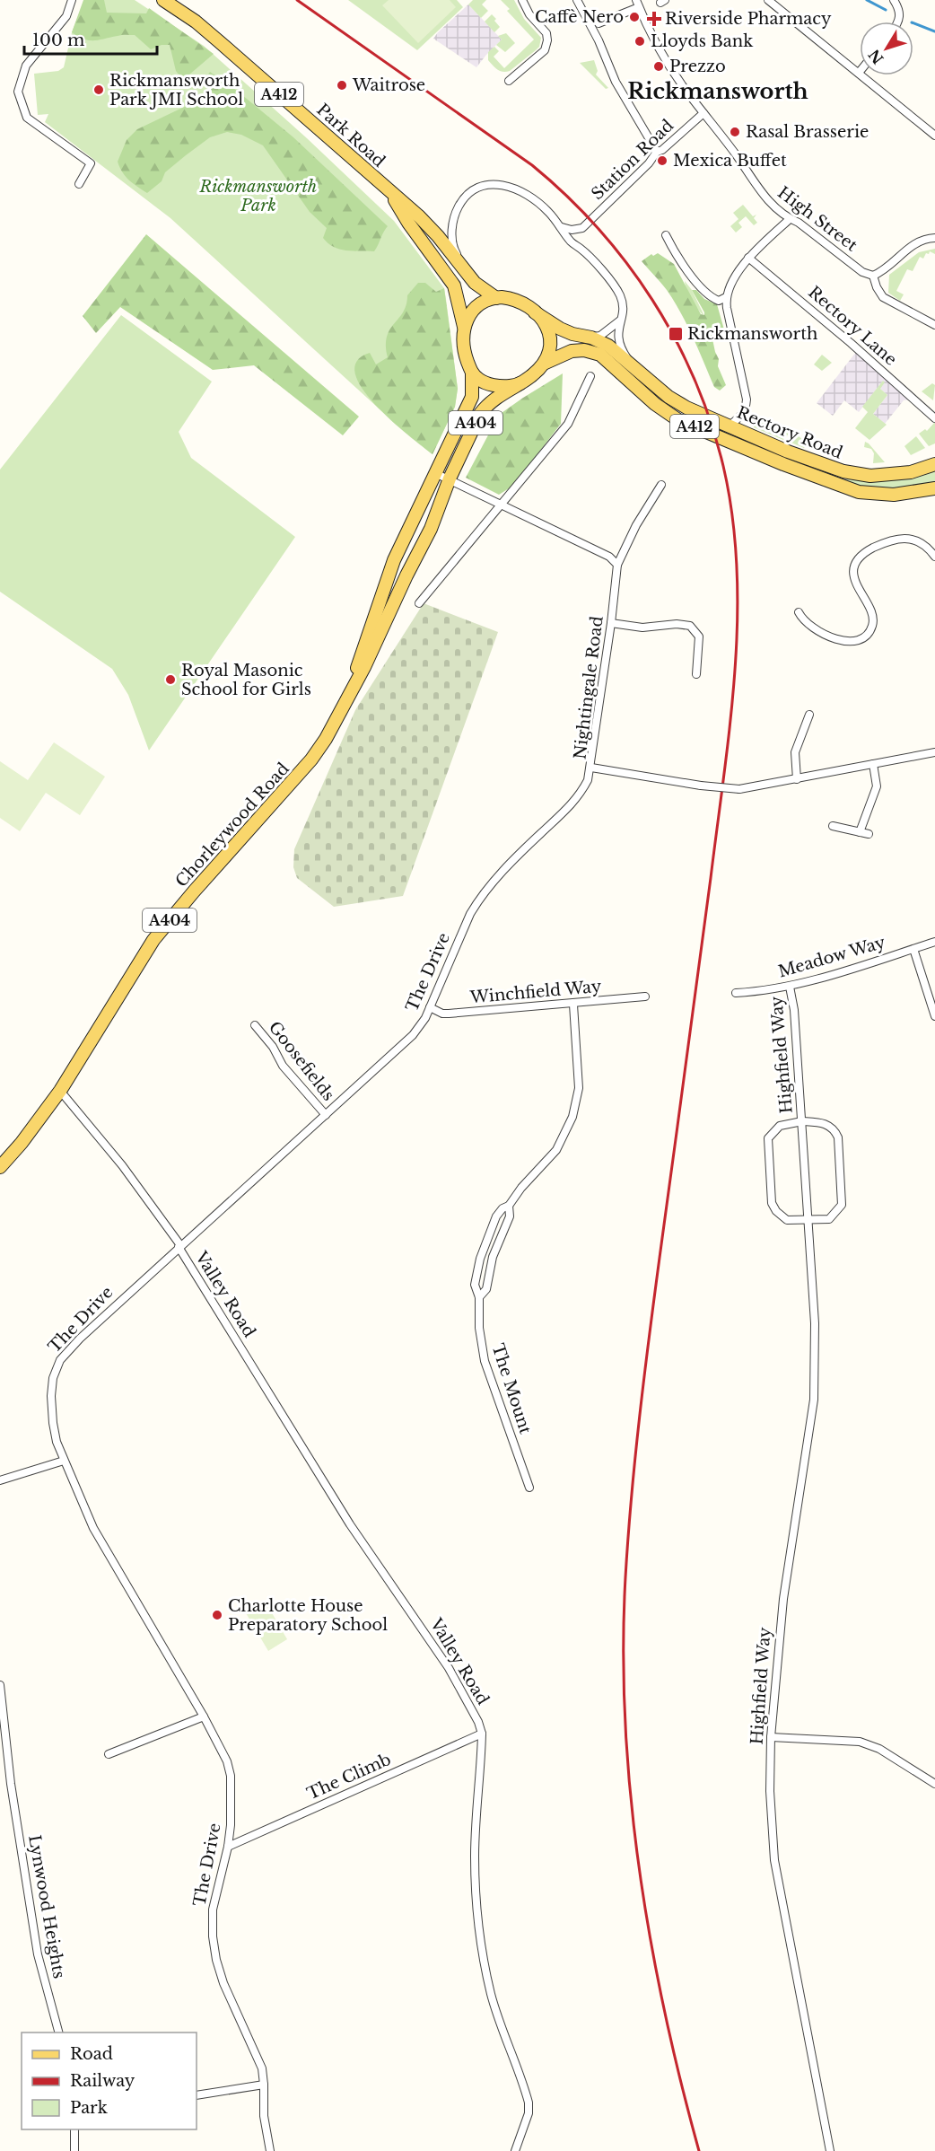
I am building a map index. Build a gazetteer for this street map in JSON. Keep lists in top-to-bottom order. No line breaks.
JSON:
{"streets":{"main road":["A412","Park Road","A404","Rectory Road","Chorleywood Road"],"street":["Station Road","High Street","Rectory Lane","Nightingale Road","Meadow Way","The Drive","Winchfield Way","Highfield Way","Goosefields","Valley Road","The Mount","The Climb","Lynwood Heights"]},"crossings":[["Park Road","A404"],["Park Road","Rectory Road"],["Station Road","High Street"],["A404","Rectory Road"],["A404","Chorleywood Road"],["Nightingale Road","The Drive"],["Chorleywood Road","Valley Road"],["Meadow Way","Highfield Way"],["The Drive","Winchfield Way"],["The Drive","Goosefields"],["The Drive","Valley Road"],["The Drive","The Climb"],["Winchfield Way","The Mount"],["Valley Road","The Climb"]],"districts":["Rickmansworth"],"parks":["Rickmansworth Park"],"places":{"other":["Caffè Nero","Lloyds Bank","Prezzo","Waitrose","Rickmansworth Park JMI School","Rasal Brasserie","Mexica Buffet","Royal Masonic School for Girls","Charlotte House Preparatory School"],"health":["Riverside Pharmacy"],"transit":["Rickmansworth"]},"legend":["Road","Railway","Park"],"scale_bar":"100 m","north":"bottom left"}
